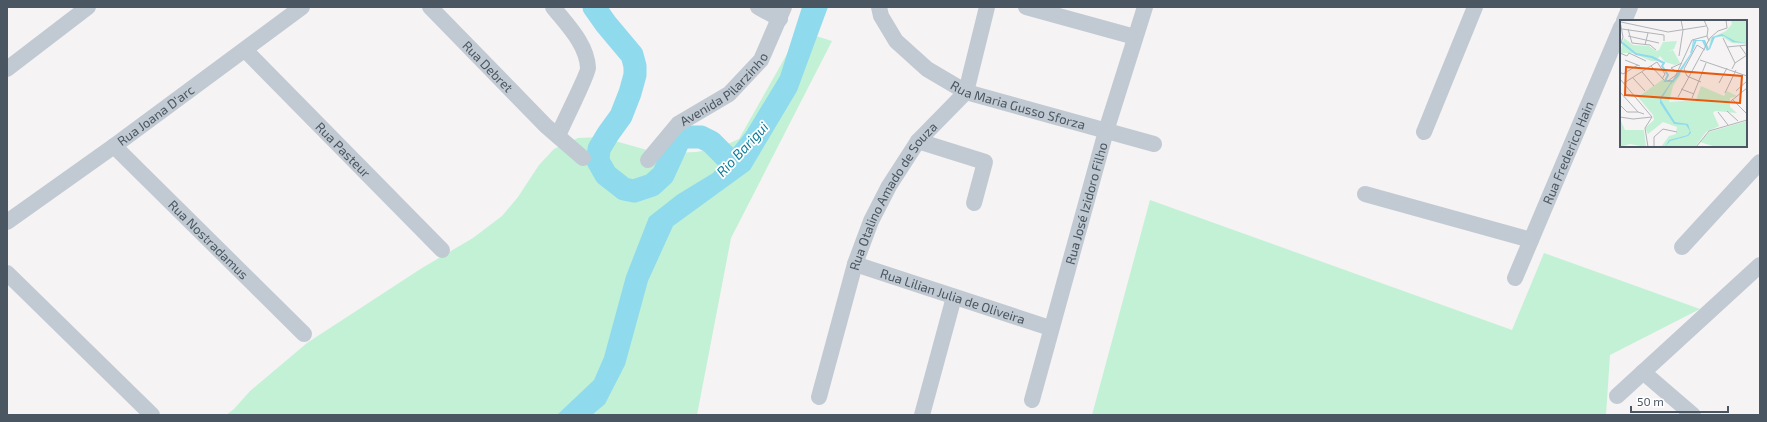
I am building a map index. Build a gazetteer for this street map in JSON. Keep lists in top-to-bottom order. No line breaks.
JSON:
{"streets":{"street":["Rua Debret","Avenida Pilarzinho","Rua Maria Gusso Sforza","Rua Joana D'arc","Rua Pasteur","Rua Frederico Hain","Rua Otalino Amado de Souza","Rua José Izidoro Filho","Rua Nostradamus","Rua Lilian Julia de Oliveira"]},"crossings":[["Rua Maria Gusso Sforza","Rua Otalino Amado de Souza"],["Rua Maria Gusso Sforza","Rua José Izidoro Filho"],["Rua Joana D'arc","Rua Pasteur"],["Rua Joana D'arc","Rua Nostradamus"],["Rua Otalino Amado de Souza","Rua Lilian Julia de Oliveira"],["Rua José Izidoro Filho","Rua Lilian Julia de Oliveira"]],"water":["Rio Barigui"],"scale_bar":"50 m"}
